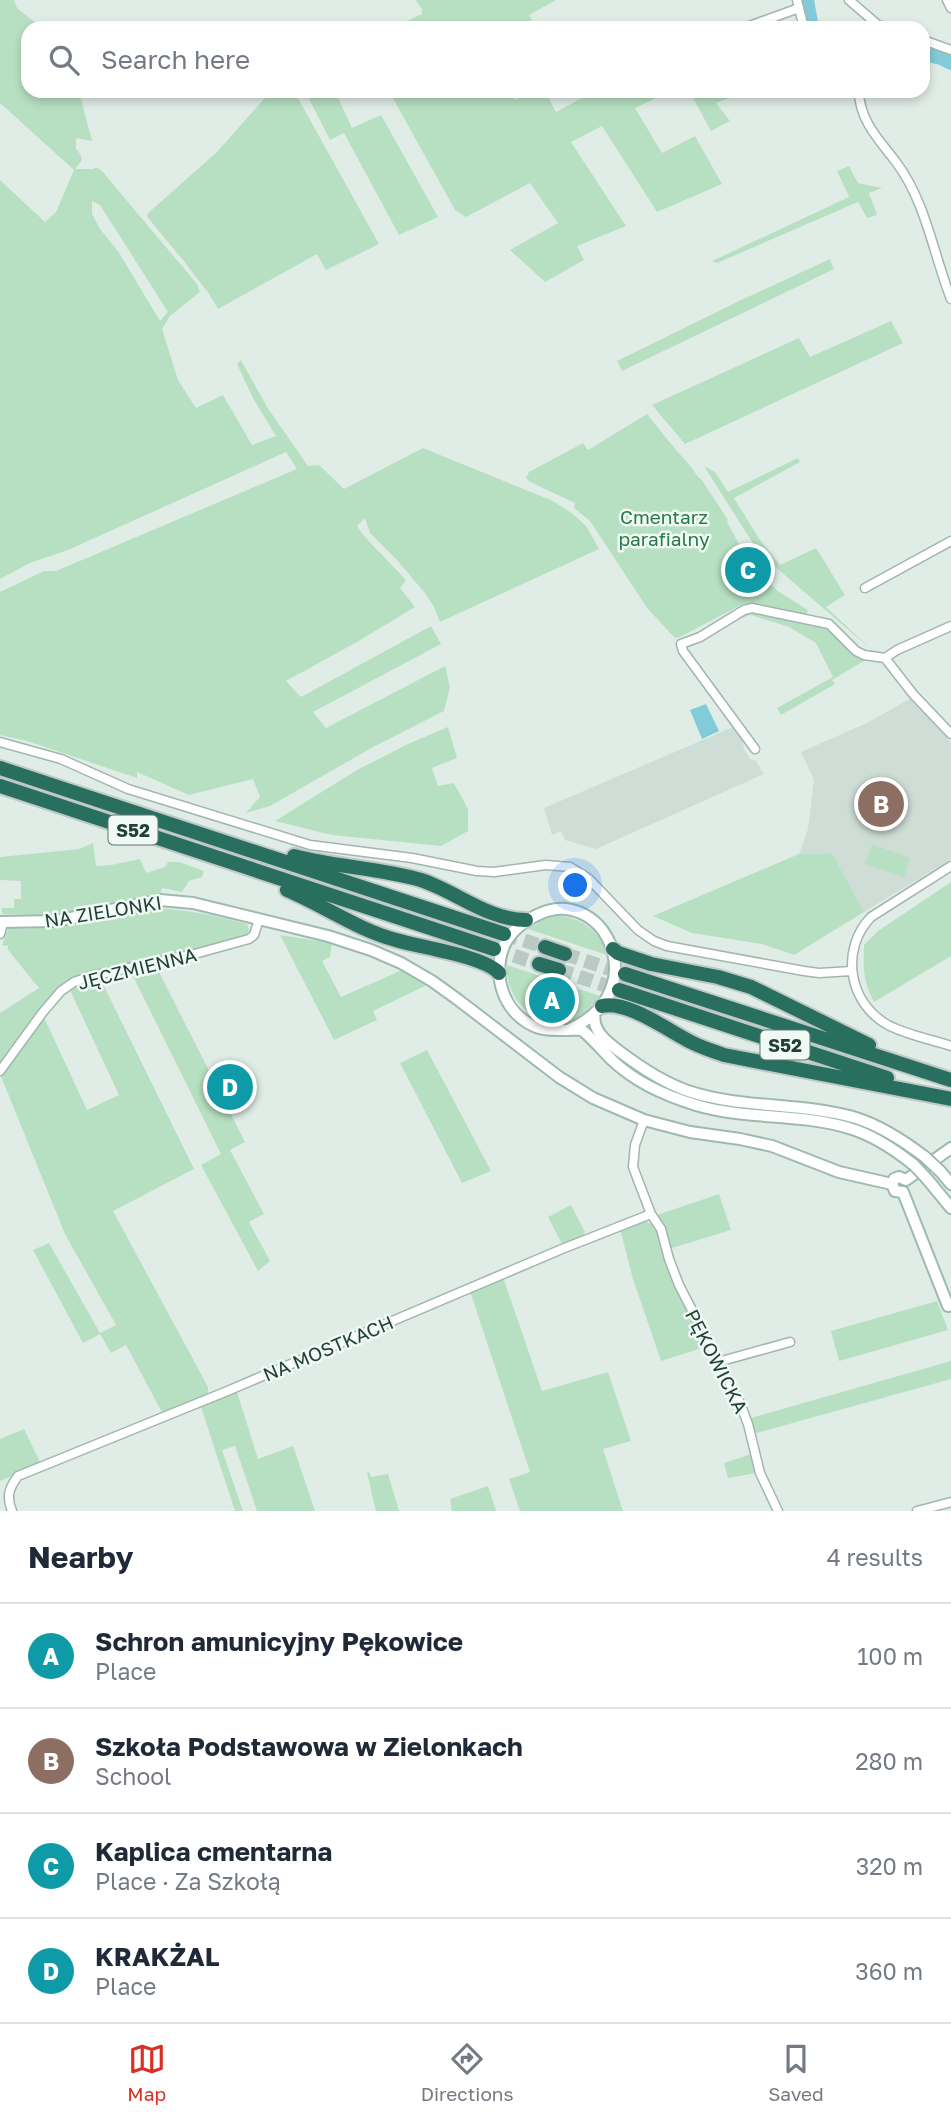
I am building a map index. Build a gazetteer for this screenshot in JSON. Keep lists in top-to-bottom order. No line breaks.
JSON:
{"streets":{"highway":["S52"],"main road":["NA ZIELONKI"],"street":["JĘCZMIENNA","NA MOSTKACH","PĘKOWICKA"]},"crossings":[["NA ZIELONKI","JĘCZMIENNA"],["NA ZIELONKI","PĘKOWICKA"],["NA MOSTKACH","PĘKOWICKA"]],"parks":["Cmentarz parafialny"],"page":{"search":"Search here","pins":["C","B","A","D"],"heading":["Nearby","4 results"],"list":[{"mark":"A","name":"Schron amunicyjny Pękowice","note":"Place","value":"100 m"},{"mark":"B","name":"Szkoła Podstawowa w Zielonkach","note":"School","value":"280 m"},{"mark":"C","name":"Kaplica cmentarna","note":"Place · Za Szkołą","value":"320 m"},{"mark":"D","name":"KRAKŻAL","note":"Place","value":"360 m"}],"nav":["Map","Directions","Saved"]}}
